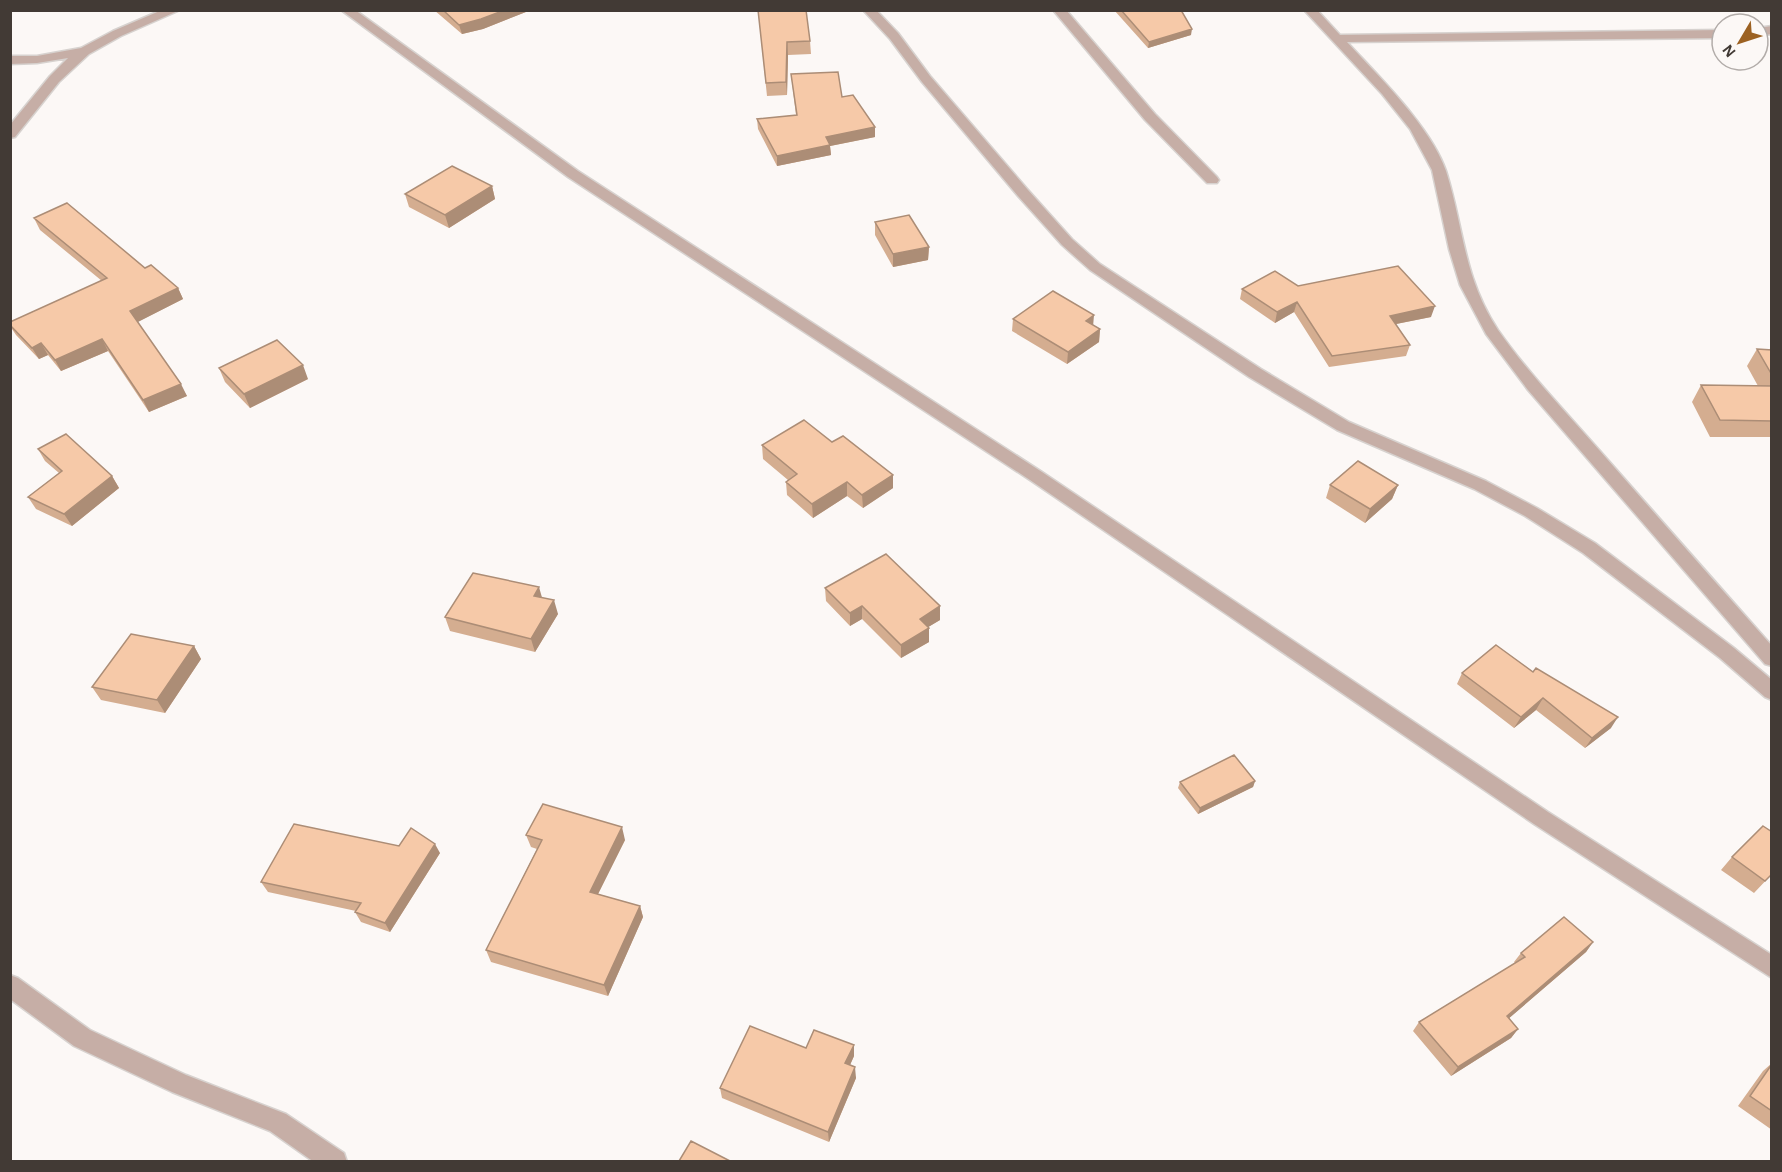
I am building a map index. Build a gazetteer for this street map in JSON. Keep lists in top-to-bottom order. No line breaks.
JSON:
{"north":"bottom left"}
